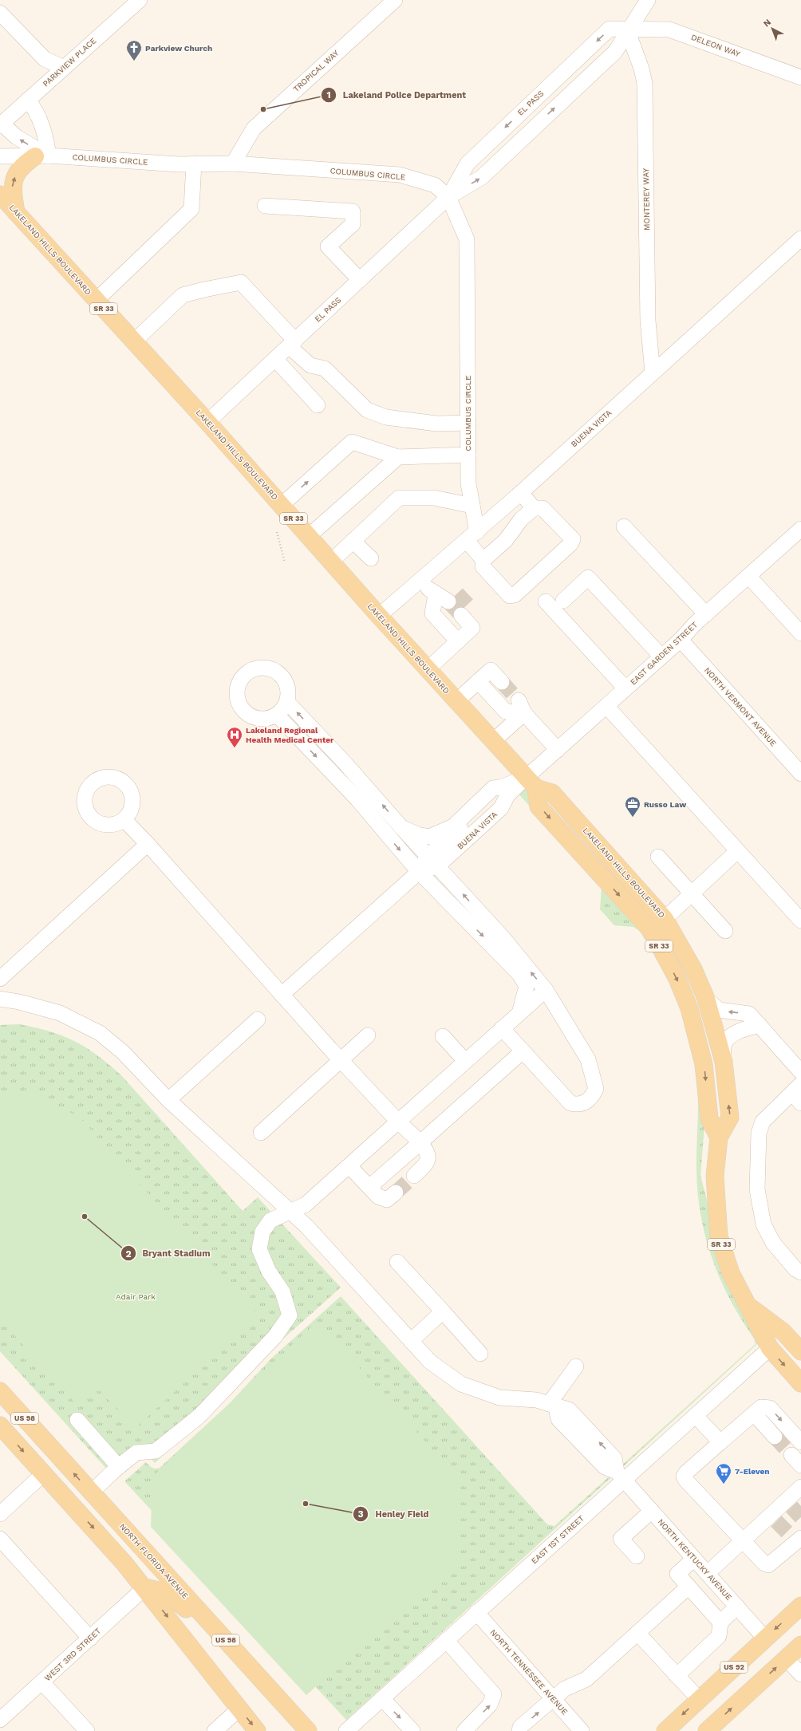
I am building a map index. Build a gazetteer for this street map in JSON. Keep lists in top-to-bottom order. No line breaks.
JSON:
{"streets":{"main road":["LAKELAND HILLS BOULEVARD","SR 33","US 98","NORTH FLORIDA AVENUE","US 92"],"street":["DELEON WAY","PARKVIEW PLACE","TROPICAL WAY","EL PASS","COLUMBUS CIRCLE","MONTEREY WAY","BUENA VISTA","EAST GARDEN STREET","NORTH VERMONT AVENUE","EAST 1ST STREET","NORTH KENTUCKY AVENUE","WEST 3RD STREET","NORTH TENNESSEE AVENUE"]},"crossings":[["DELEON WAY","EL PASS"],["DELEON WAY","MONTEREY WAY"],["TROPICAL WAY","COLUMBUS CIRCLE"],["EL PASS","COLUMBUS CIRCLE"],["EL PASS","MONTEREY WAY"],["EL PASS","LAKELAND HILLS BOULEVARD"],["COLUMBUS CIRCLE","BUENA VISTA"],["MONTEREY WAY","BUENA VISTA"],["LAKELAND HILLS BOULEVARD","SR 33"],["LAKELAND HILLS BOULEVARD","BUENA VISTA"],["LAKELAND HILLS BOULEVARD","EAST GARDEN STREET"],["LAKELAND HILLS BOULEVARD","EAST 1ST STREET"],["SR 33","BUENA VISTA"],["SR 33","EAST GARDEN STREET"],["BUENA VISTA","EAST GARDEN STREET"],["EAST GARDEN STREET","NORTH VERMONT AVENUE"],["US 98","WEST 3RD STREET"],["EAST 1ST STREET","NORTH KENTUCKY AVENUE"],["EAST 1ST STREET","NORTH TENNESSEE AVENUE"],["NORTH KENTUCKY AVENUE","US 92"]],"parks":["Adair Park"],"places":{"church":["Parkview Church"],"other":["Lakeland Police Department","Bryant Stadium","Henley Field"],"hospital":["Lakeland Regional Health Medical Center"],"office":["Russo Law"],"supermarket":["7-Eleven"]},"north":"top left"}
